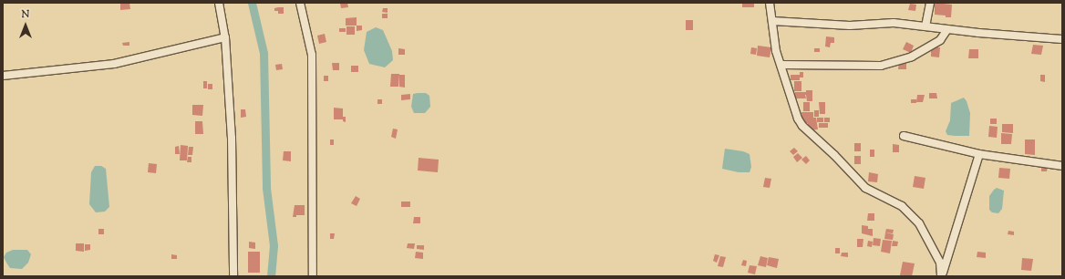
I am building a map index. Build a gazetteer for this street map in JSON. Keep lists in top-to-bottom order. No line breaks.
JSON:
{"north":"top"}
